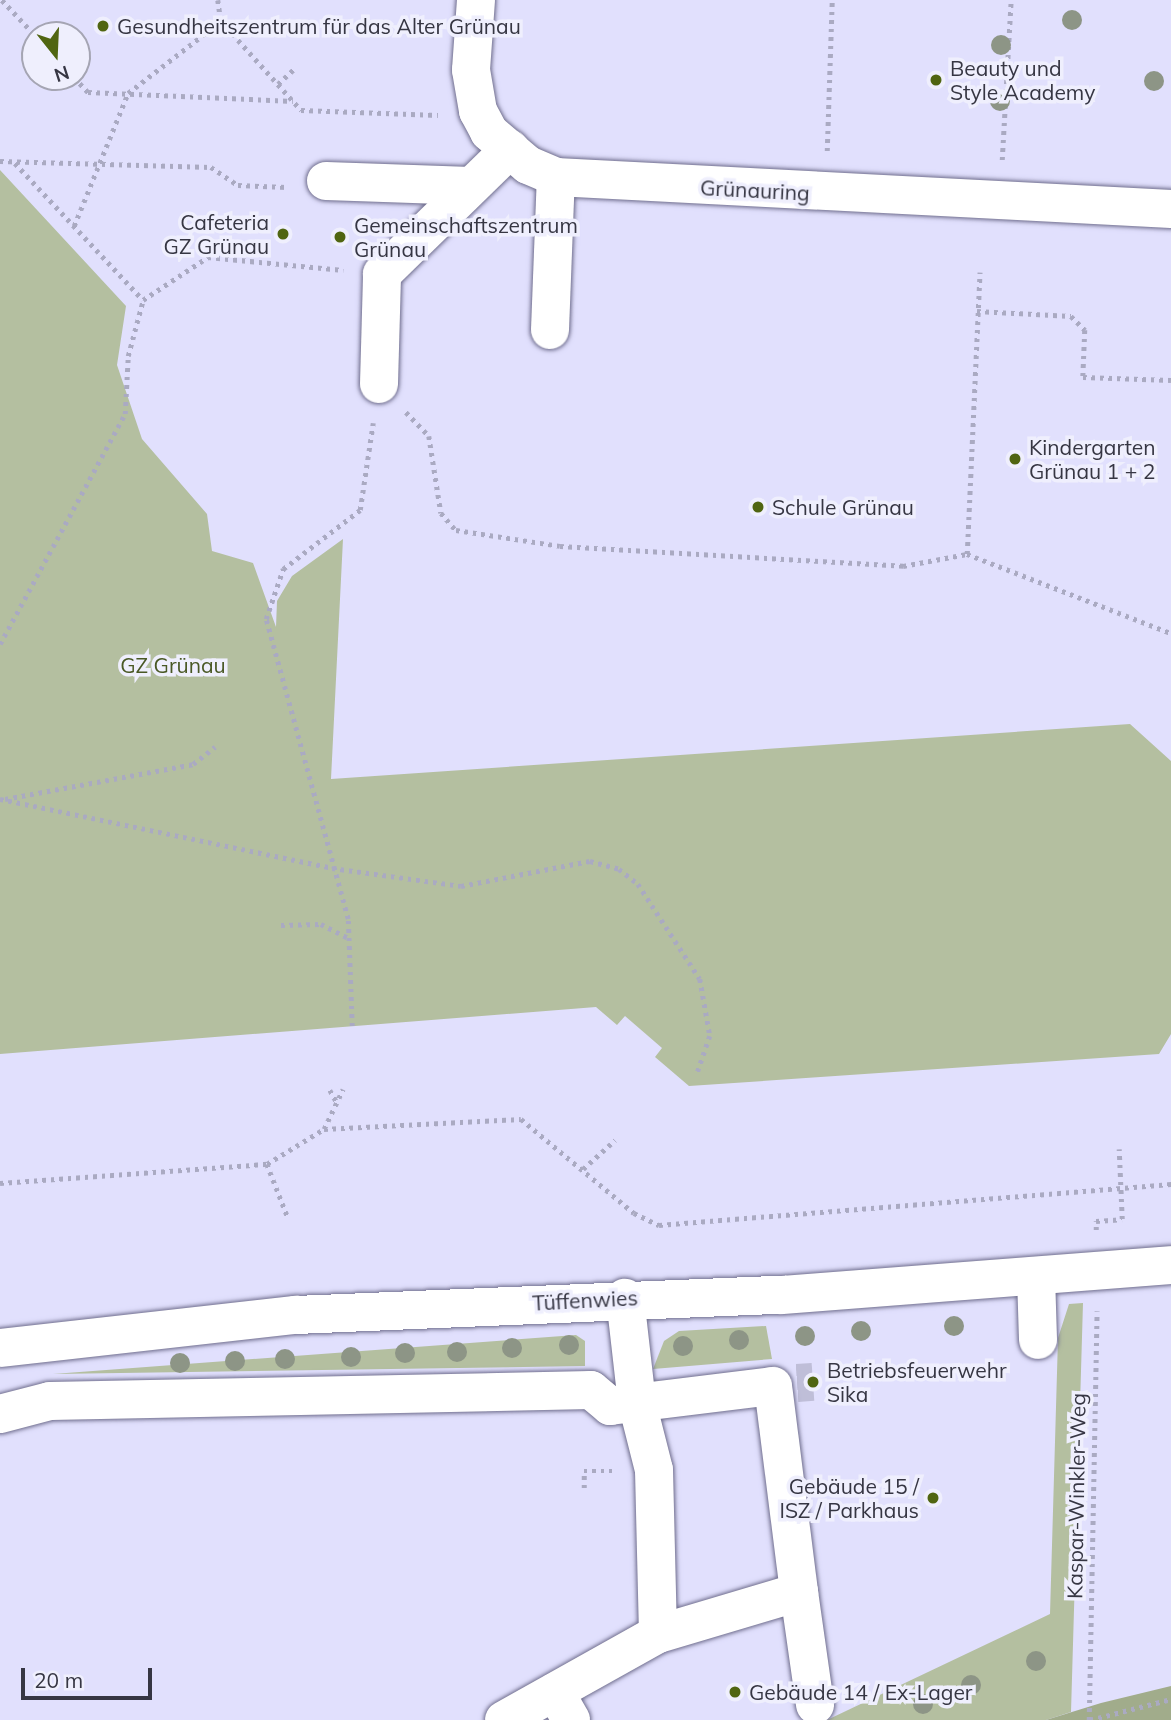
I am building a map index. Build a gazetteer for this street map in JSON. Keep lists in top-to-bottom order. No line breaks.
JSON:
{"streets":{"street":["Grünauring","Tüffenwies"],"path":["Kaspar-Winkler-Weg"]},"crossings":[["Tüffenwies","Kaspar-Winkler-Weg"]],"parks":["GZ Grünau"],"places":["Gesundheitszentrum für das Alter Grünau","Beauty und Style Academy","Cafeteria GZ Grünau","Gemeinschaftszentrum Grünau","Kindergarten Grünau 1 + 2","Schule Grünau","Betriebsfeuerwehr Sika","Gebäude 15 / ISZ / Parkhaus","Gebäude 14 / Ex-Lager"],"scale_bar":"20 m","north":"bottom"}
